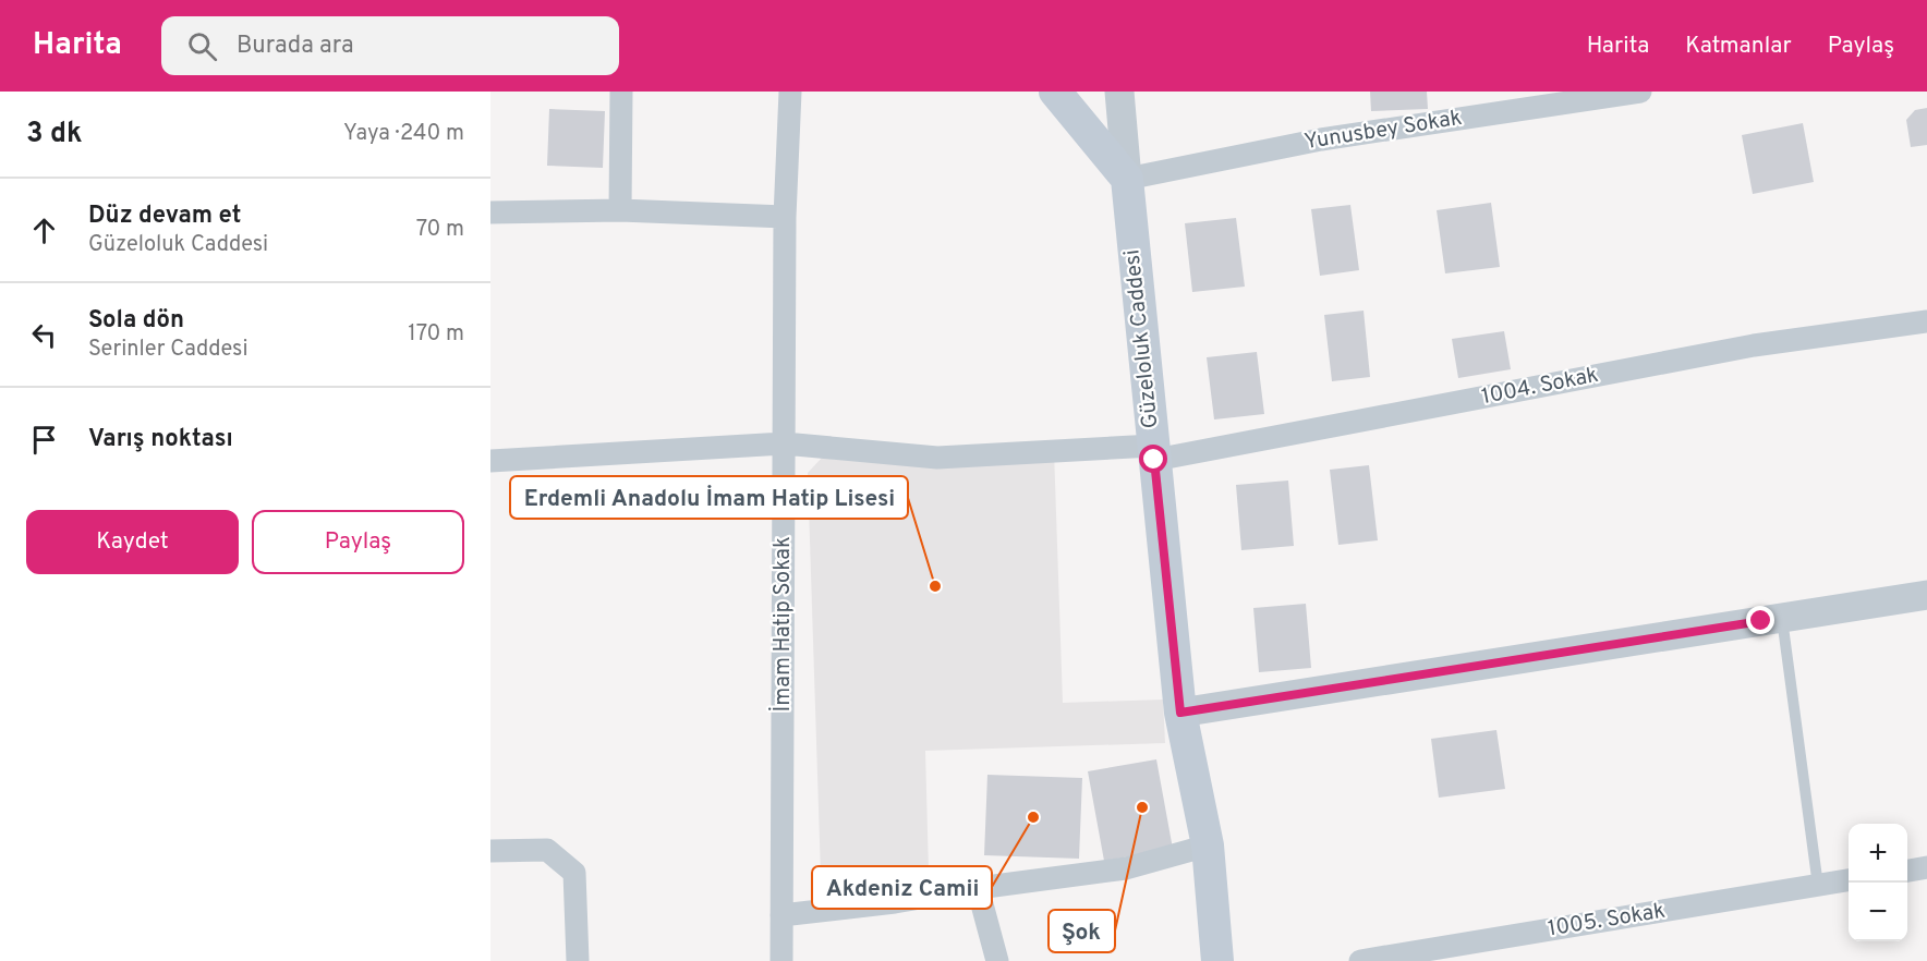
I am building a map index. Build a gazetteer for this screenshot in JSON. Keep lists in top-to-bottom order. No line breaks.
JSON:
{"streets":{"main road":["Güzeloluk Caddesi"],"street":["Yunusbey Sokak","1004. Sokak","İmam Hatip Sokak","1005. Sokak"]},"crossings":[["Yunusbey Sokak","Güzeloluk Caddesi"],["Güzeloluk Caddesi","1004. Sokak"],["1004. Sokak","İmam Hatip Sokak"]],"places":["Erdemli Anadolu İmam Hatip Lisesi","Şok","Akdeniz Camii"],"page":{"header":"Harita","search":"Burada ara","nav":["Harita","Katmanlar","Paylaş"],"heading":["3 dk","Yaya · 240 m"],"list":[["Düz devam et","Güzeloluk Caddesi","70 m"],["Sola dön","Serinler Caddesi","170 m"],"Varış noktası"],"buttons":["Kaydet","Paylaş"],"map_buttons":["+","−"]}}
